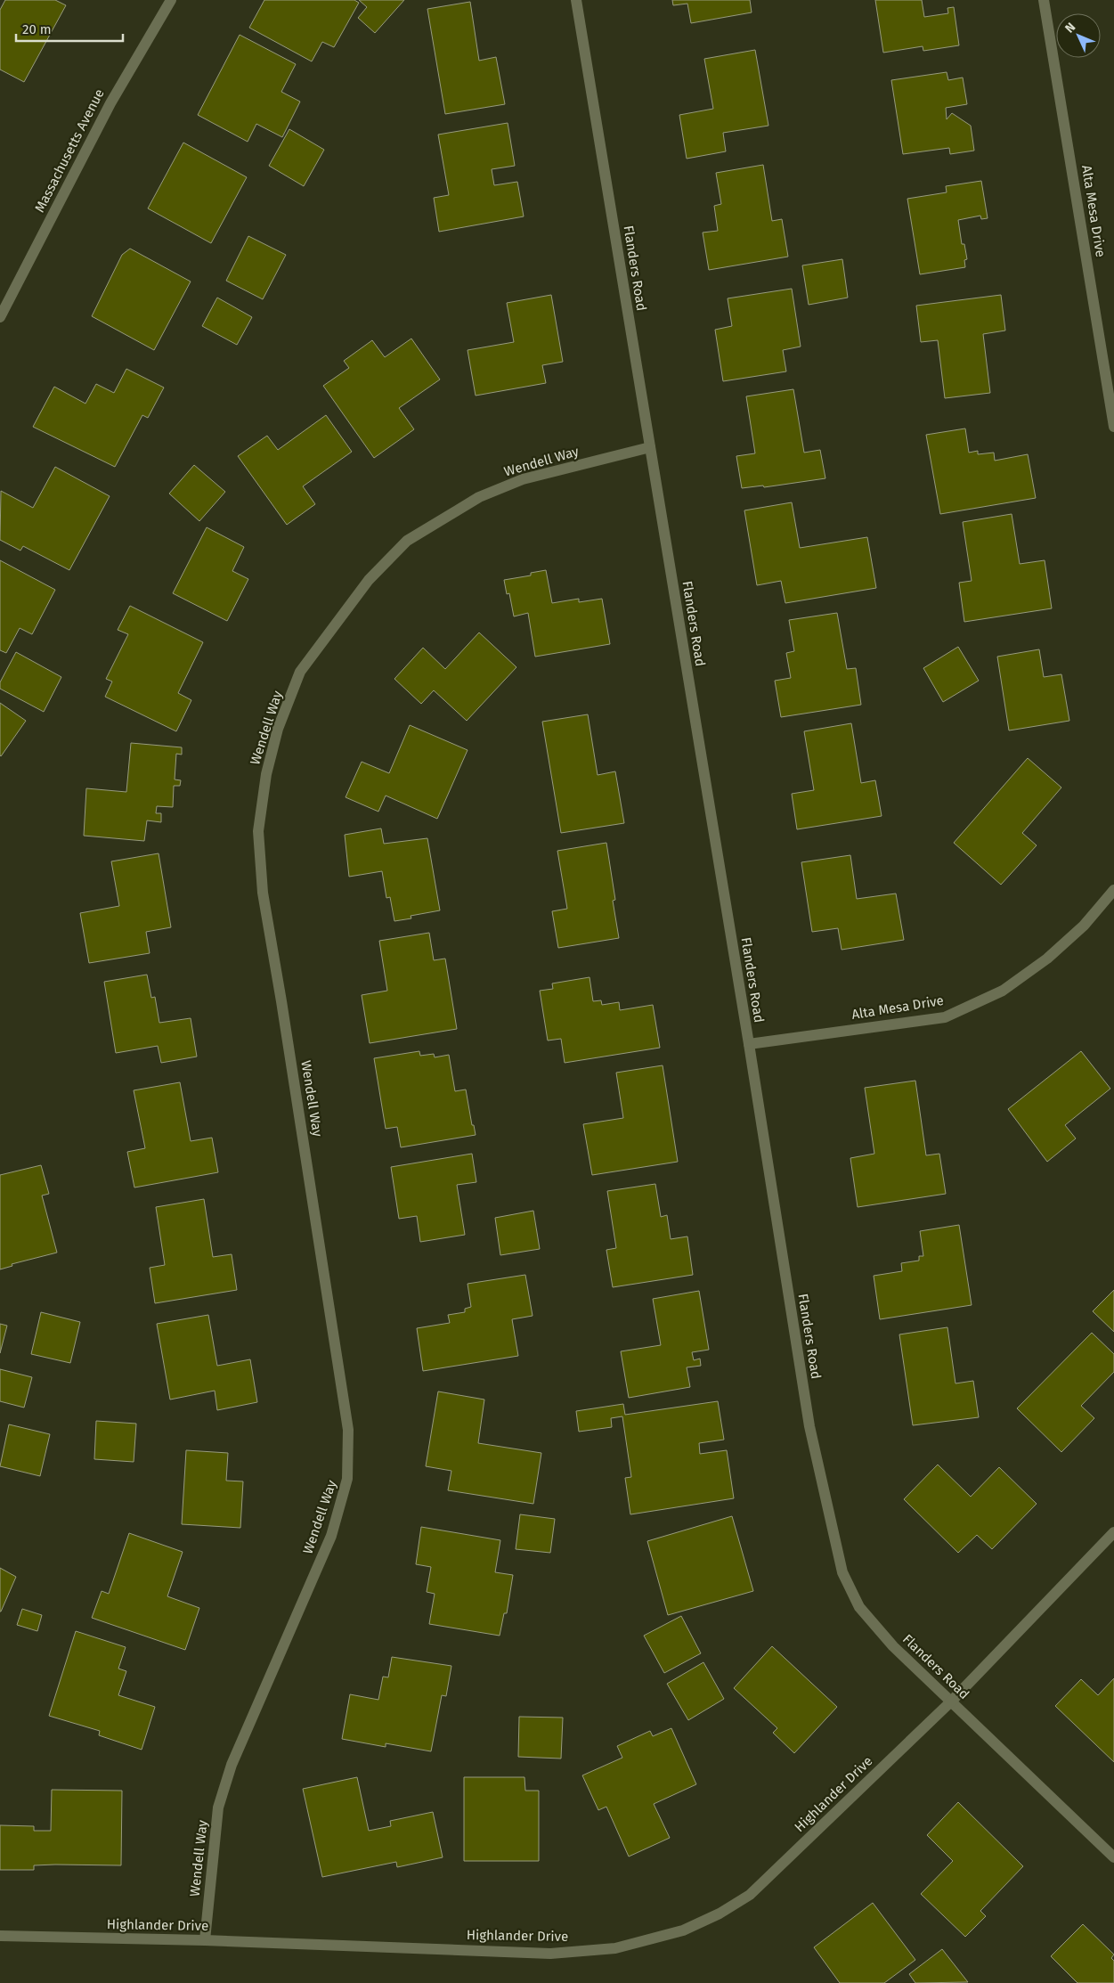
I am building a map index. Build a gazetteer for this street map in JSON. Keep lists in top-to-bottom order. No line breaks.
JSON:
{"streets":{"street":["Massachusetts Avenue","Alta Mesa Drive","Flanders Road","Wendell Way","Highlander Drive"]},"crossings":[["Alta Mesa Drive","Flanders Road"],["Flanders Road","Wendell Way"],["Flanders Road","Highlander Drive"],["Wendell Way","Highlander Drive"]],"scale_bar":"20 m","north":"top left"}
